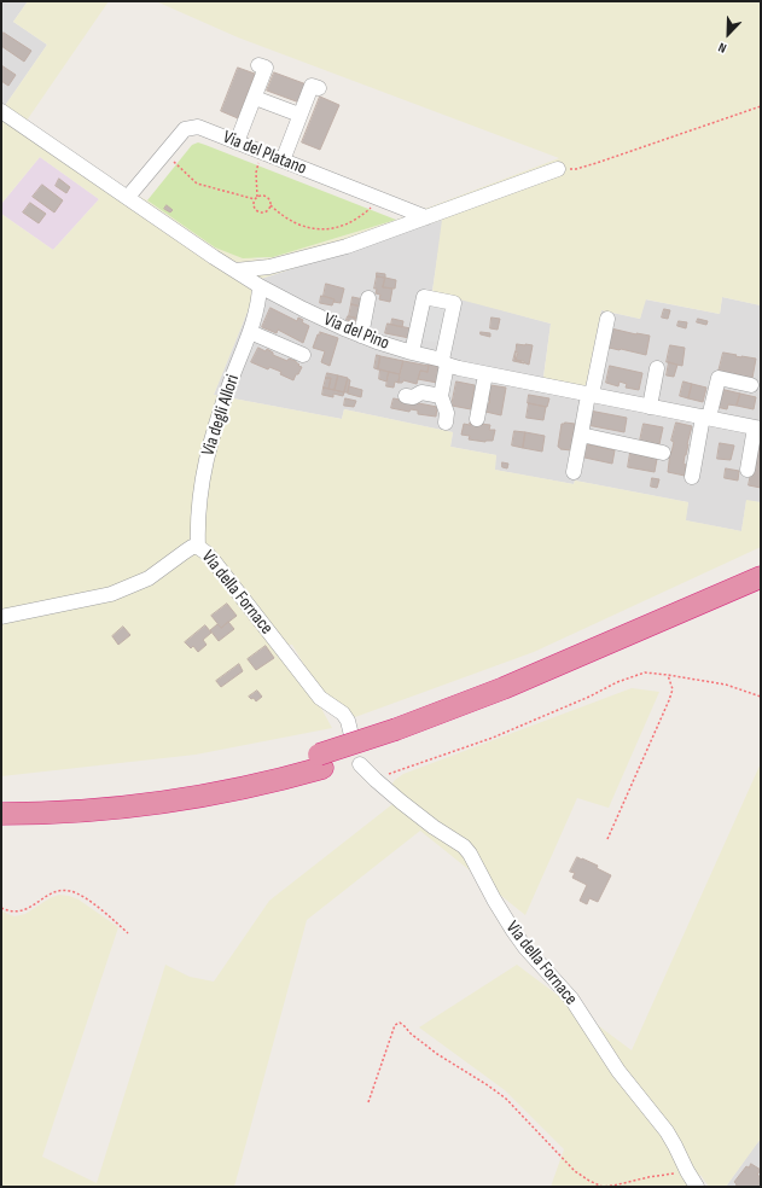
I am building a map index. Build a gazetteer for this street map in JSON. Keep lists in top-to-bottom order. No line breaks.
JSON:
{"streets":{"street":["Via del Platano","Via del Pino","Via degli Allori","Via della Fornace"]},"crossings":[["Via del Platano","Via del Pino"],["Via del Pino","Via degli Allori"],["Via degli Allori","Via della Fornace"]],"north":"bottom left"}
